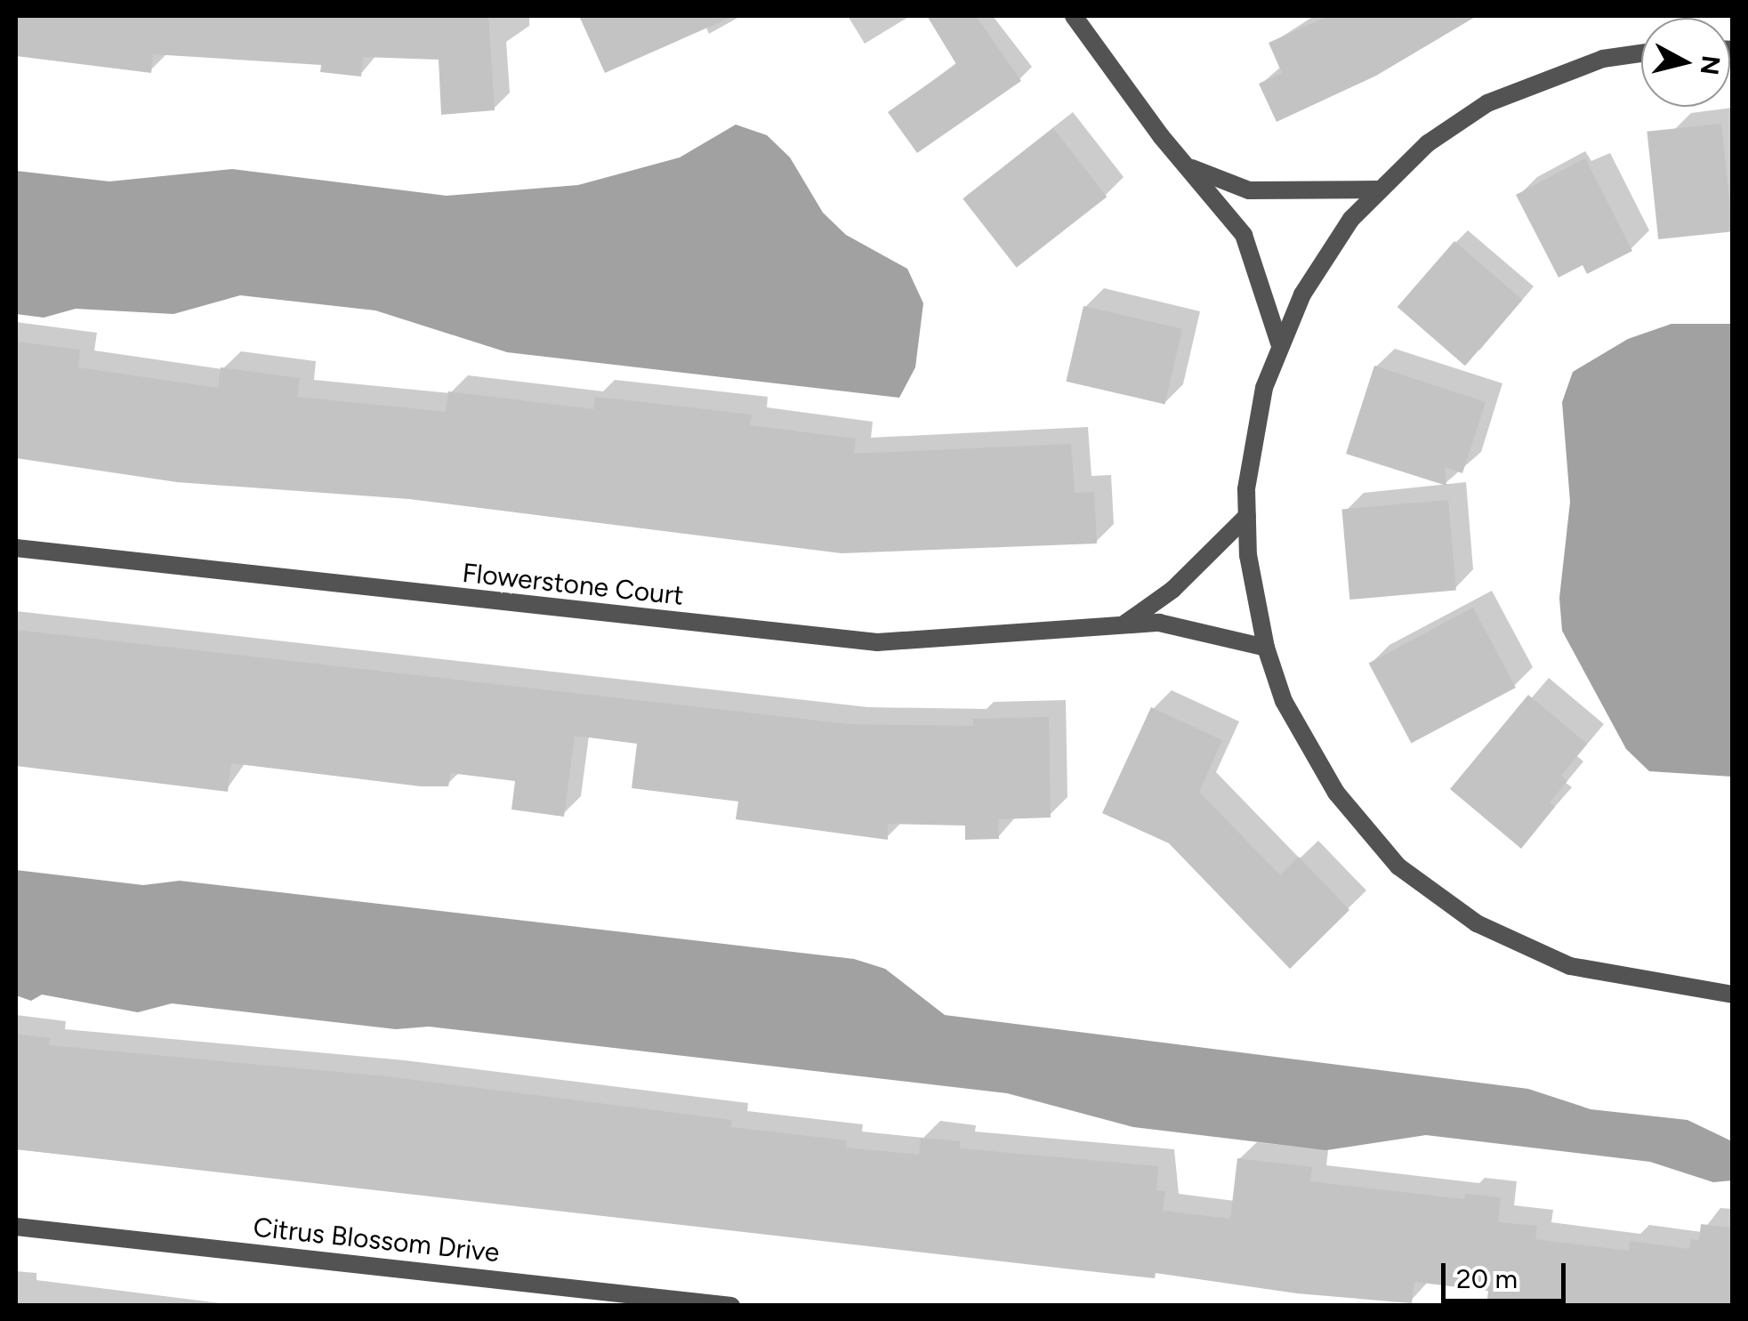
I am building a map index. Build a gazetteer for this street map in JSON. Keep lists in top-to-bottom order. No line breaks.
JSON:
{"streets":{"street":["Flowerstone Court","Citrus Blossom Drive"]},"scale_bar":"20 m","north":"right"}
